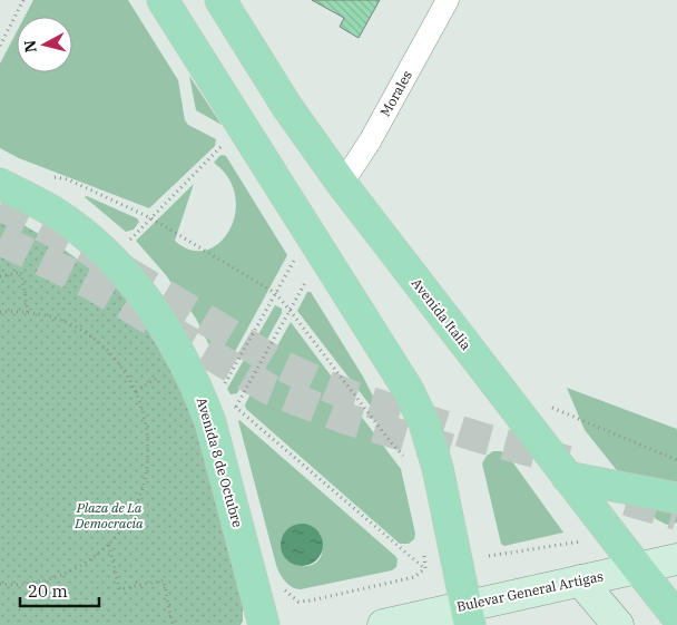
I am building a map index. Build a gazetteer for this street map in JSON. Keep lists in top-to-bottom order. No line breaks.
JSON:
{"streets":{"main road":["Avenida Italia","Avenida 8 de Octubre","Bulevar General Artigas"],"street":["Morales"]},"crossings":[["Morales","Avenida Italia"],["Avenida Italia","Bulevar General Artigas"]],"parks":["Plaza de La Democracia"],"scale_bar":"20 m","north":"left"}
